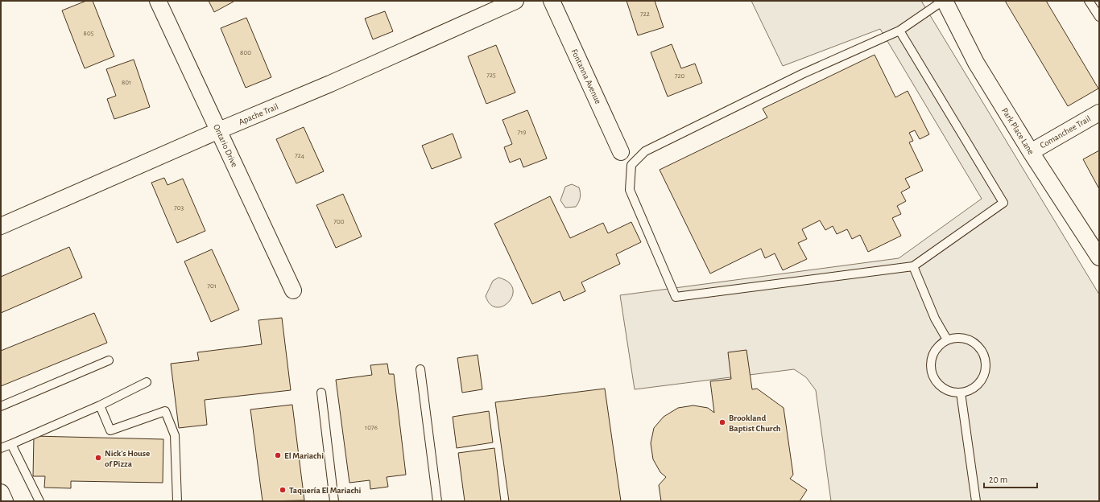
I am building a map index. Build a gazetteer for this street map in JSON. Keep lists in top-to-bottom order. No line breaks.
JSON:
{"streets":{"street":["Fontanna Avenue","Apache Trail","Park Place Lane","Comanchee Trail","Ontario Drive"]},"crossings":[["Apache Trail","Ontario Drive"],["Park Place Lane","Comanchee Trail"]],"places":["Brookland Baptist Church","El Mariachi","Nick's House of Pizza","Taquería El Mariachi"],"house_numbers":["722","805","800","725","720","801","719","724","703","700","701","1076"],"scale_bar":"20 m"}
